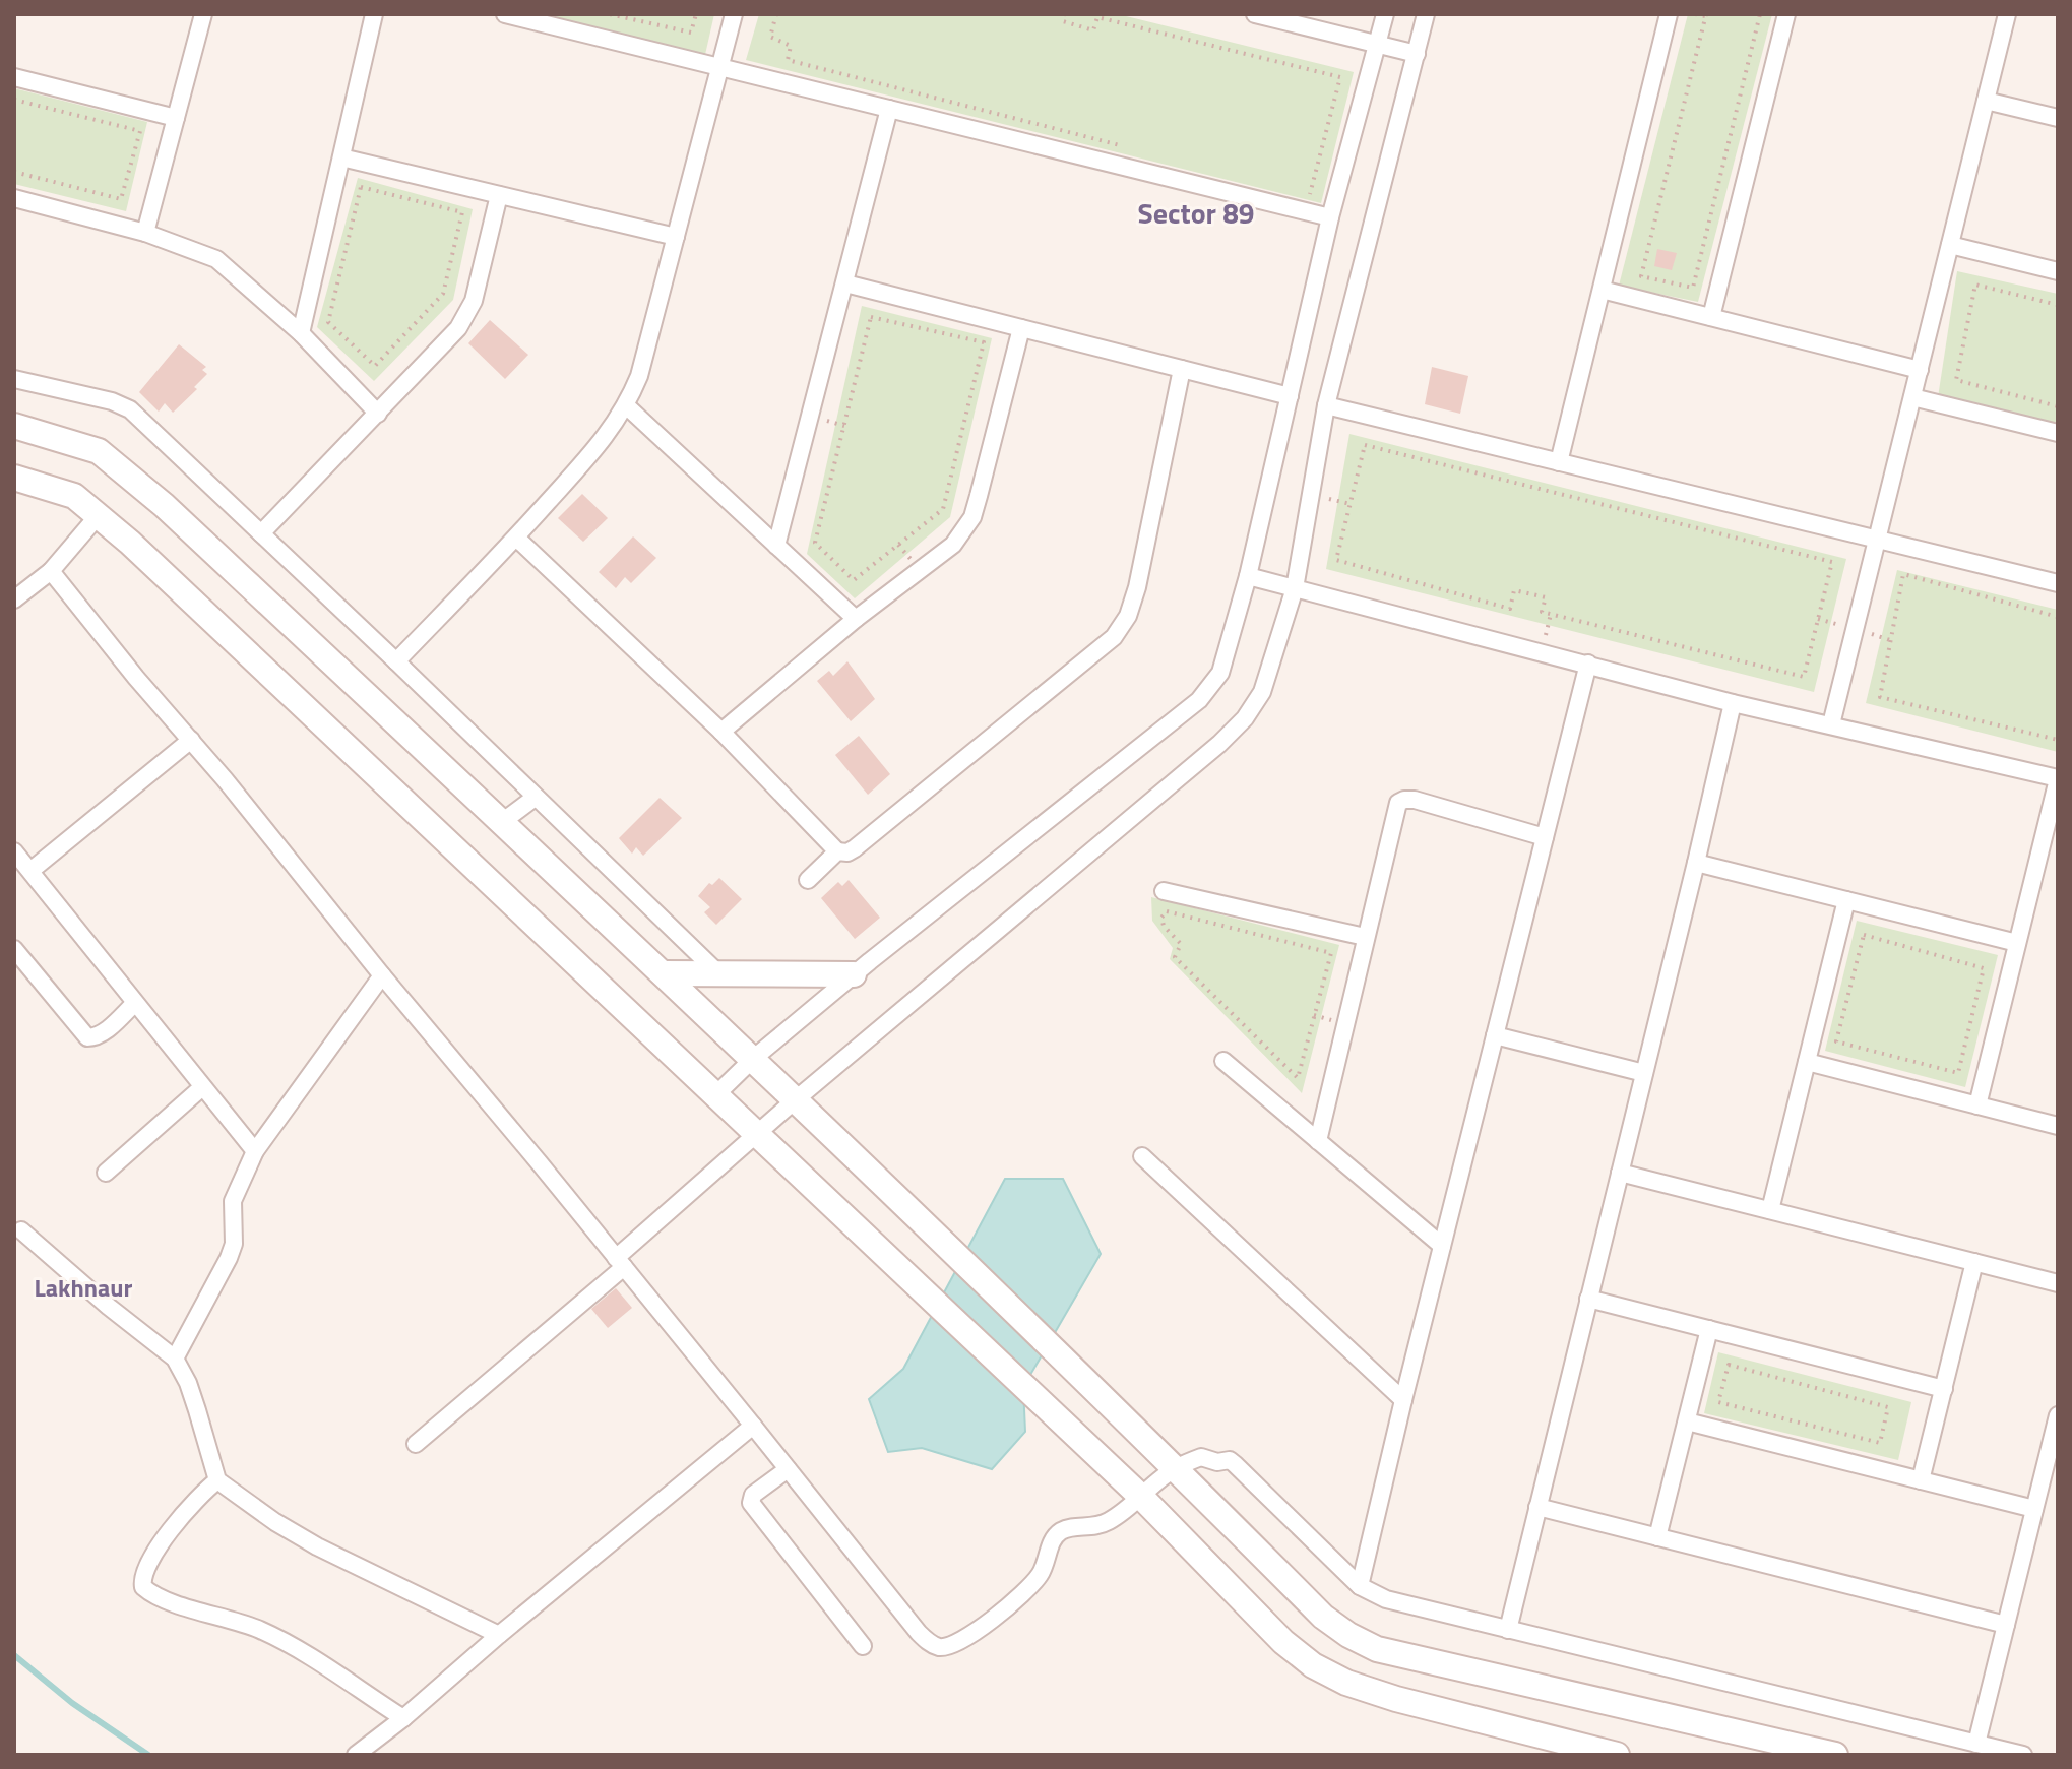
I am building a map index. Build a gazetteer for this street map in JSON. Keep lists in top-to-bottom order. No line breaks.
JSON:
{"districts":["Sector 89","Lakhnaur"]}
